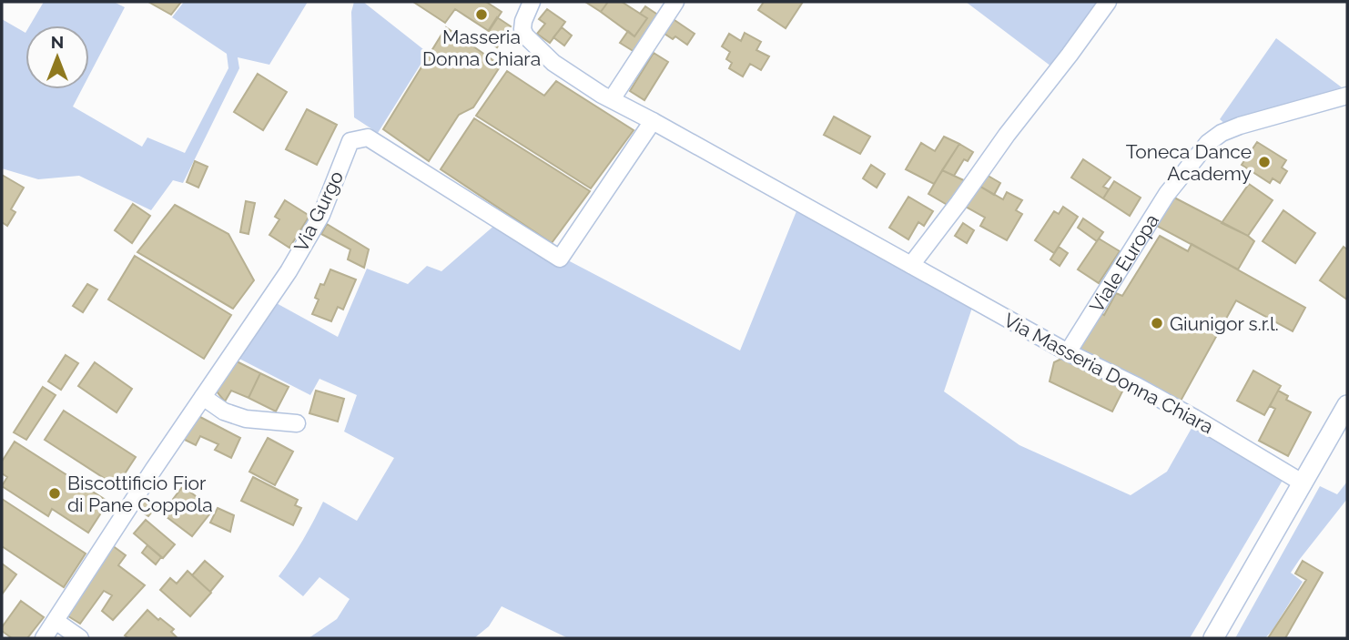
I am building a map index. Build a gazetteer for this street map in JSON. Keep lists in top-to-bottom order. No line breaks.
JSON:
{"streets":{"street":["Via Gurgo","Viale Europa","Via Masseria Donna Chiara"]},"crossings":[["Via Gurgo","Via Masseria Donna Chiara"],["Viale Europa","Via Masseria Donna Chiara"]],"places":["Masseria Donna Chiara","Toneca Dance Academy","Giunigor s.r.l.","Biscottificio Fior di Pane Coppola"],"north":"top"}
